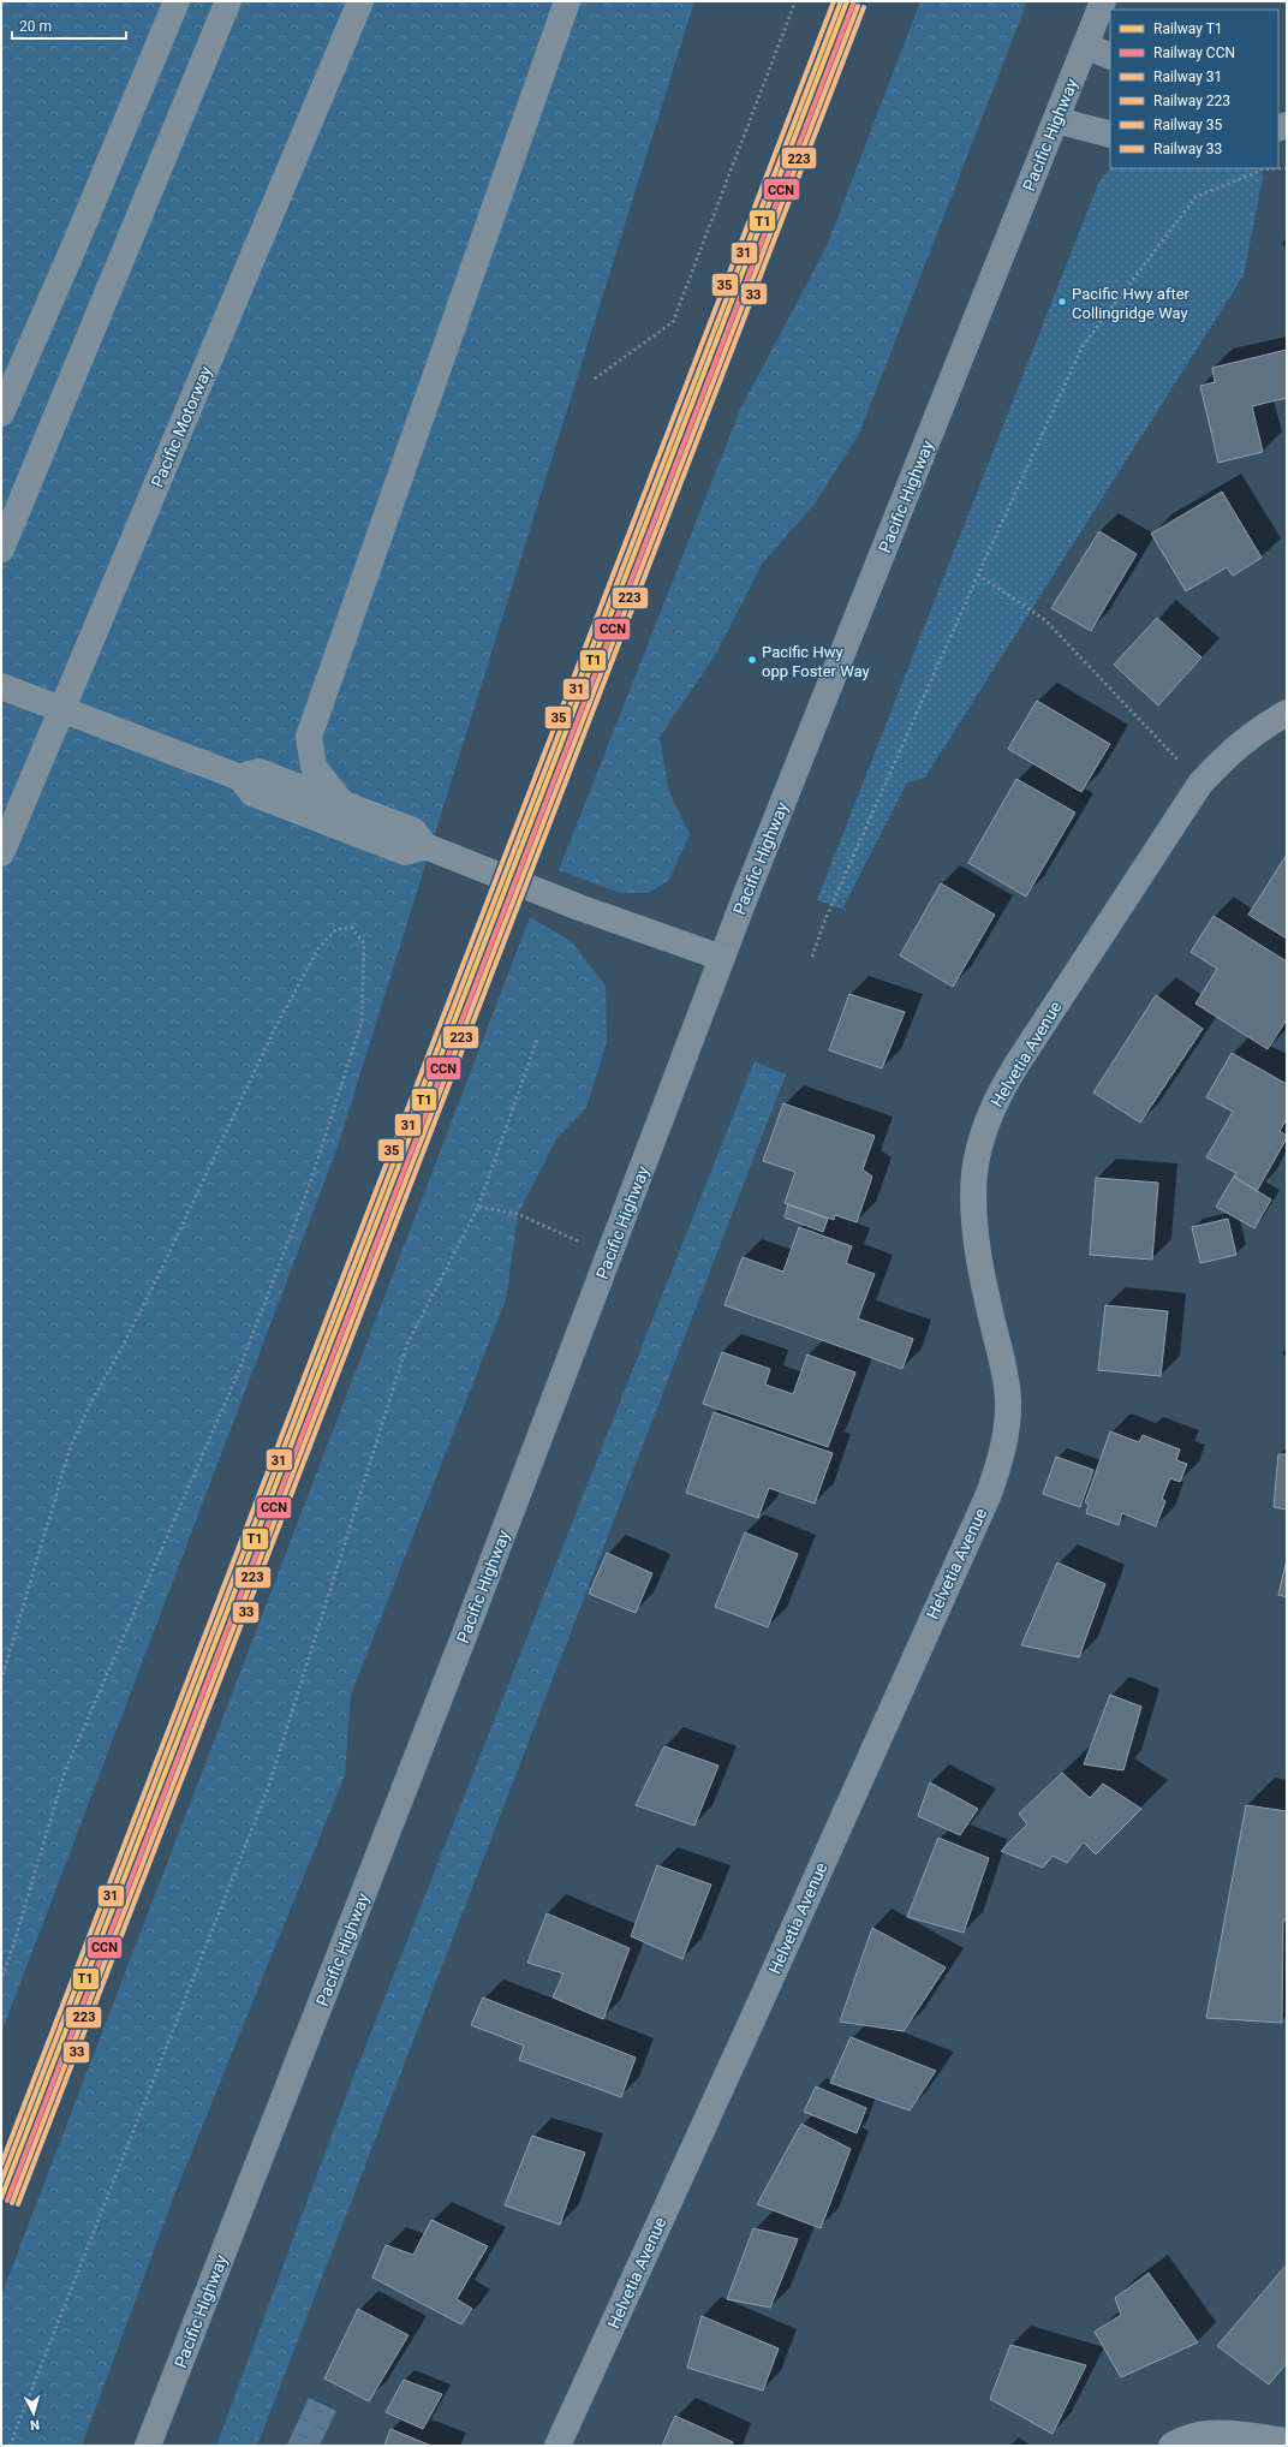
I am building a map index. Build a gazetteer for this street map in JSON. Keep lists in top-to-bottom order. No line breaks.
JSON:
{"streets":{"highway":["Pacific Motorway"],"main road":["Pacific Highway"],"street":["Helvetia Avenue"]},"places":["Pacific Hwy after Collingridge Way","Pacific Hwy opp Foster Way"],"lines":["rail line T1","rail line 31","rail line 35","rail line CCN","rail line 223","rail line 33"],"legend":["Railway T1","Railway CCN","Railway 31","Railway 223","Railway 35","Railway 33"],"scale_bar":"20 m","north":"bottom"}
